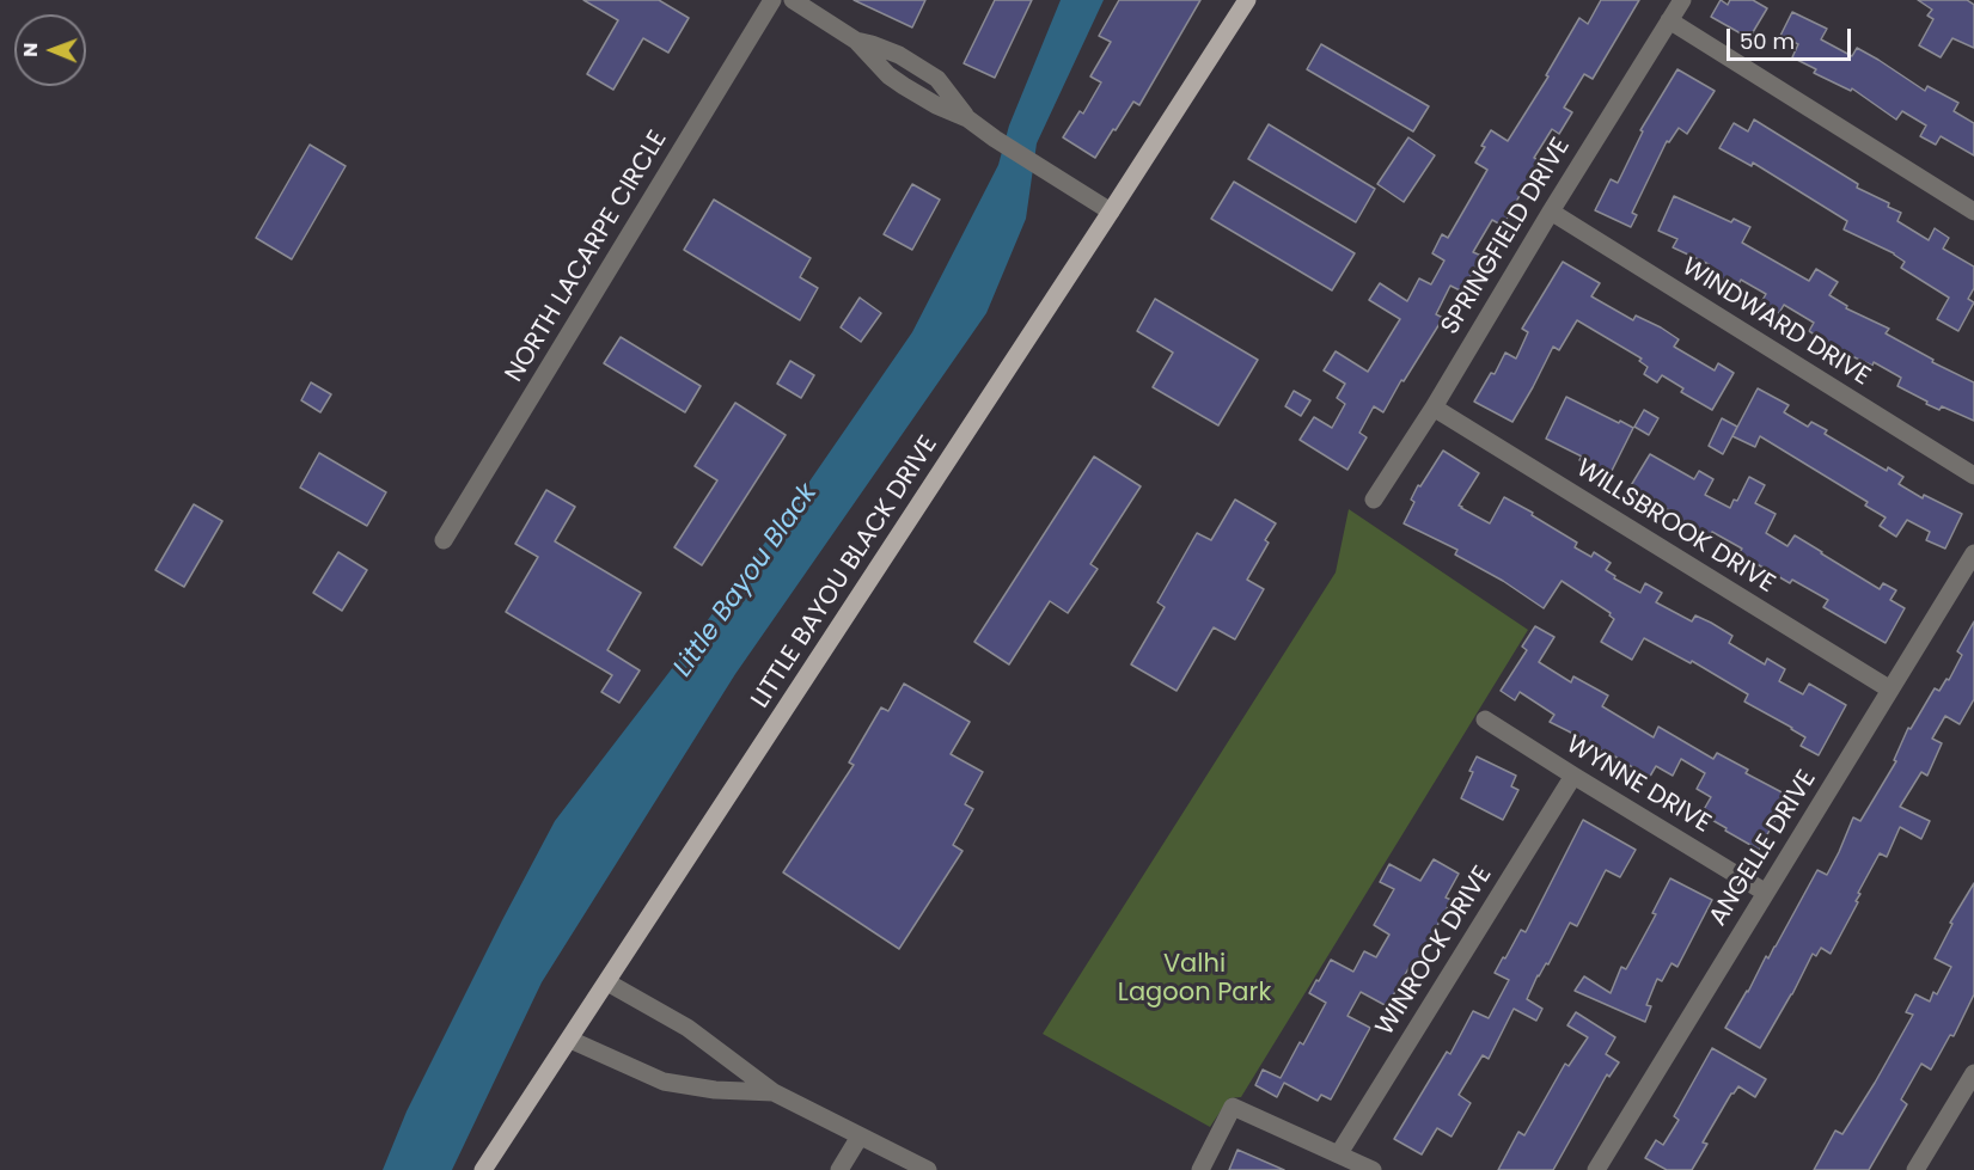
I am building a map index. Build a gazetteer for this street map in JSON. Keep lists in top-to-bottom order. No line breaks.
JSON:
{"streets":{"main road":["LITTLE BAYOU BLACK DRIVE"],"street":["SPRINGFIELD DRIVE","NORTH LACARPE CIRCLE","WINDWARD DRIVE","WILLSBROOK DRIVE","WYNNE DRIVE","ANGELLE DRIVE","WINROCK DRIVE"]},"crossings":[["SPRINGFIELD DRIVE","WINDWARD DRIVE"],["SPRINGFIELD DRIVE","WILLSBROOK DRIVE"],["WILLSBROOK DRIVE","ANGELLE DRIVE"],["WYNNE DRIVE","ANGELLE DRIVE"],["WYNNE DRIVE","WINROCK DRIVE"]],"water":["Little Bayou Black"],"parks":["Valhi Lagoon Park"],"scale_bar":"50 m","north":"left"}
